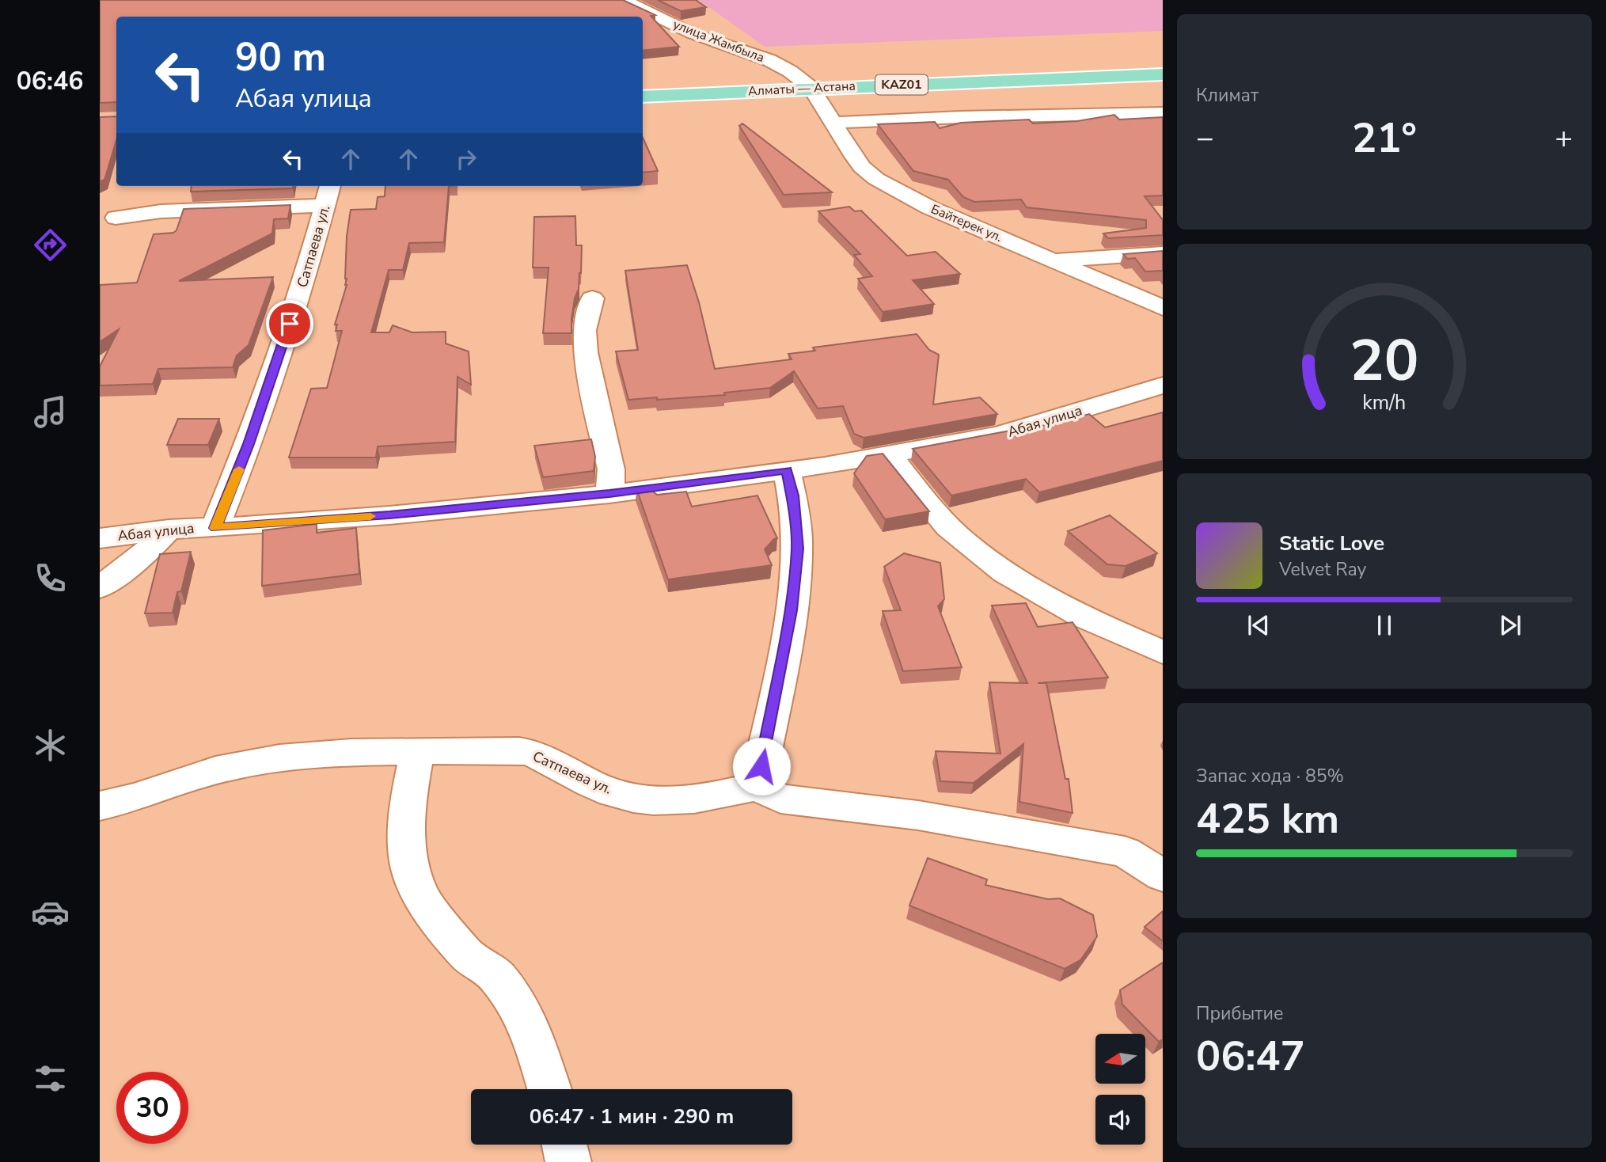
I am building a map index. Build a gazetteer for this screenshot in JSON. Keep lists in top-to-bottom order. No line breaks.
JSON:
{"streets":{"highway":["KАZ01","Алматы — Астана"],"street":["улица Жамбыла","Байтерек ул.","Сатпаева ул.","Абая улица"]},"crossings":[["улица Жамбыла","Алматы — Астана"],["улица Жамбыла","Байтерек ул."],["Алматы — Астана","Байтерек ул."],["Сатпаева ул.","Абая улица"]],"north":"left","page":{"tabs":"06:46","tile":["Климат",["Запас хода · 85%","425 km"],["Прибытие","06:47"]],"turn":["90 m","Абая улица"],"heat":["−","21°","+"],"song":["Static Love","Velvet Ray"],"limit":"30","trip":"06:47 · 1 мин · 290 m","gauge":["20","km/h"]}}
